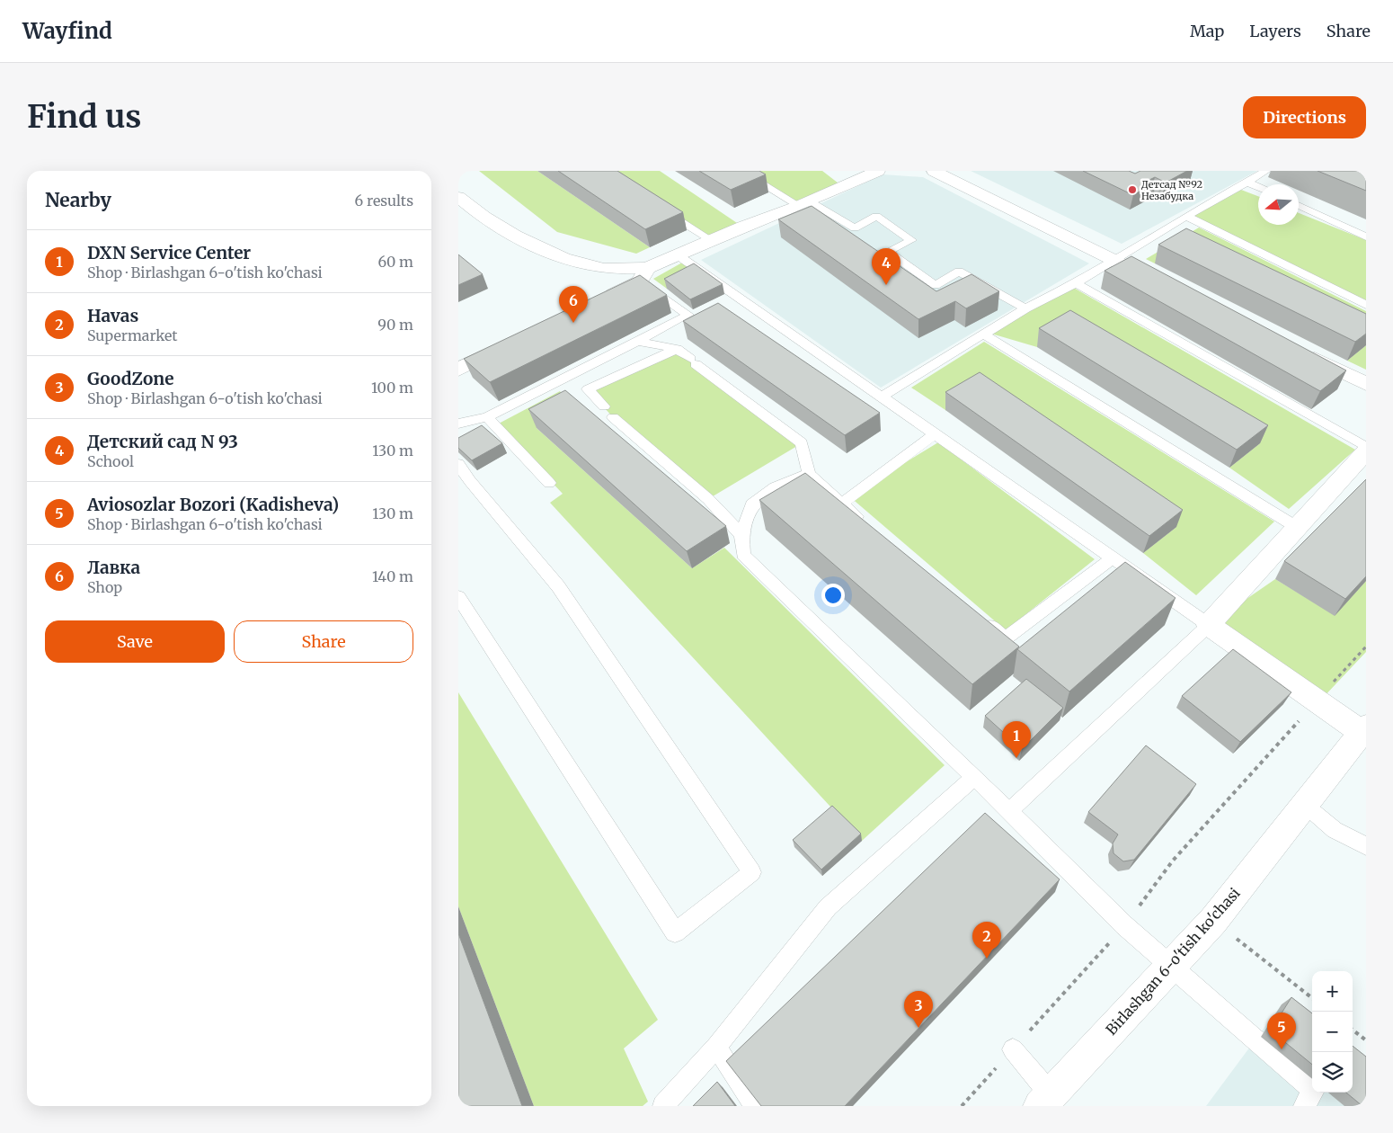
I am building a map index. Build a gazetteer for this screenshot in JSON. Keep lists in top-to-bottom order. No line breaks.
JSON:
{"streets":{"street":["Birlashgan 6-o'tish ko'chasi"]},"places":["Детсад №92 Незабудка"],"north":"left","page":{"header":"Wayfind","nav":["Map","Layers","Share"],"buttons":["Directions",["Save","Share"]],"title":"Find us","heading":["Nearby","6 results"],"list":[{"mark":"1","name":"DXN Service Center","note":"Shop · Birlashgan 6-o'tish ko'chasi","value":"60 m"},{"mark":"2","name":"Havas","note":"Supermarket","value":"90 m"},{"mark":"3","name":"GoodZone","note":"Shop · Birlashgan 6-o'tish ko'chasi","value":"100 m"},{"mark":"4","name":"Детский сад N 93","note":"School","value":"130 m"},{"mark":"5","name":"Aviosozlar Bozori (Kadisheva)","note":"Shop · Birlashgan 6-o'tish ko'chasi","value":"130 m"},{"mark":"6","name":"Лавка","note":"Shop","value":"140 m"}],"pins":["4","6","1","2","3","5"],"map_buttons":["+","−"]}}
